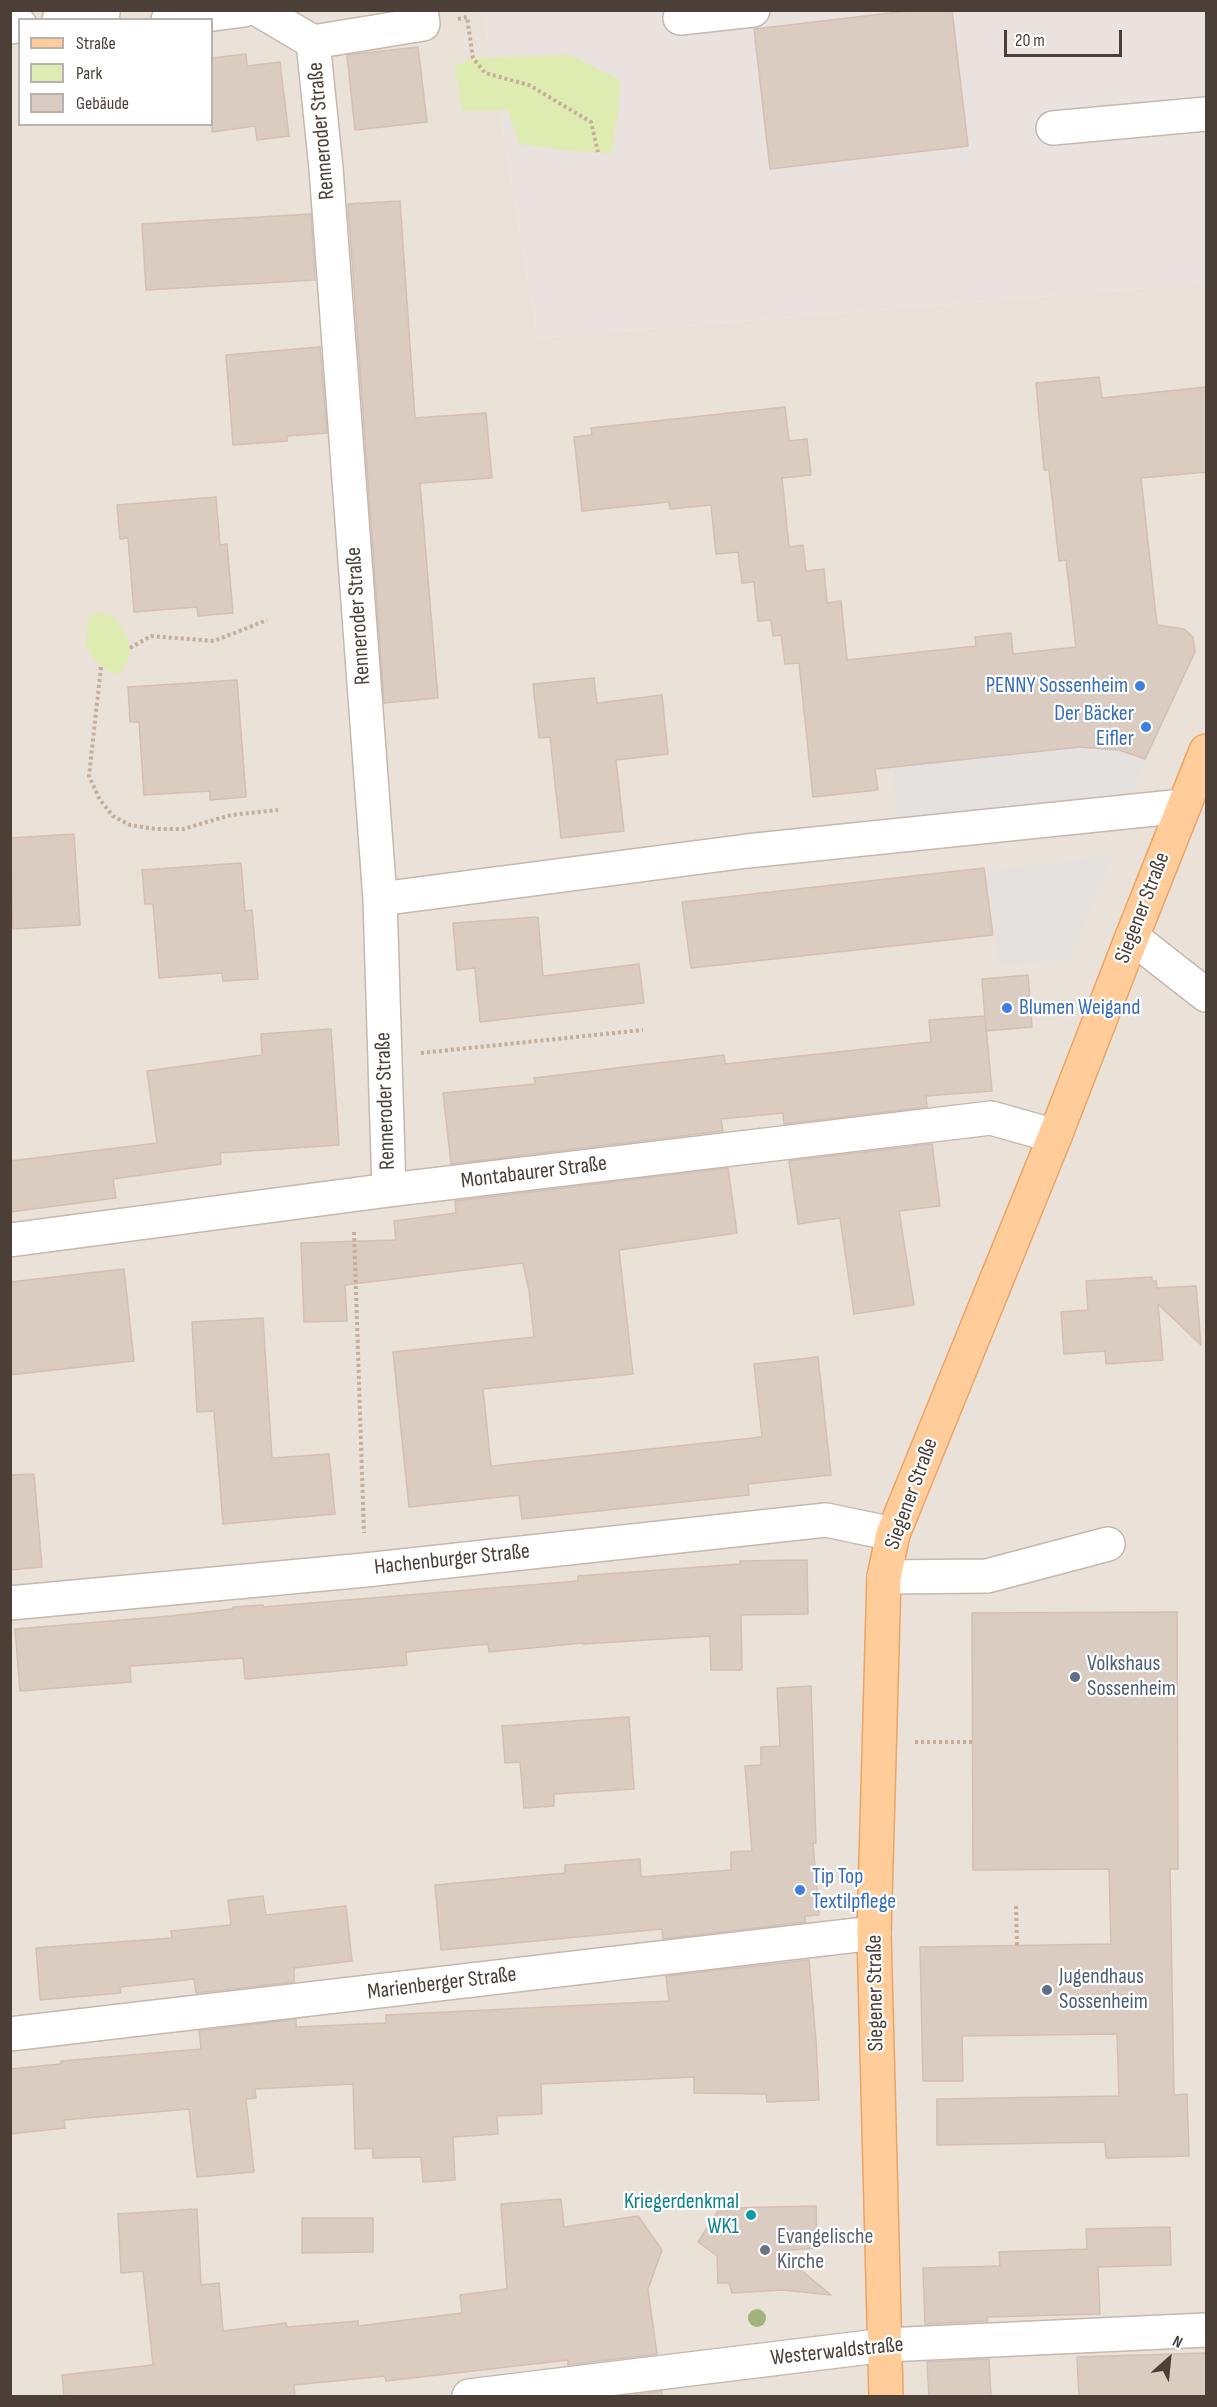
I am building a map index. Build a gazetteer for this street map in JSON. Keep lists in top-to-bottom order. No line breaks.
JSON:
{"streets":{"main road":["Siegener Straße"],"street":["Renneroder Straße","Montabaurer Straße","Hachenburger Straße","Marienberger Straße","Westerwaldstraße"]},"crossings":[["Renneroder Straße","Montabaurer Straße"],["Siegener Straße","Montabaurer Straße"],["Siegener Straße","Hachenburger Straße"],["Siegener Straße","Marienberger Straße"],["Siegener Straße","Westerwaldstraße"]],"places":["PENNY Sossenheim","Der Bäcker Eifler","Blumen Weigand","Volkshaus Sossenheim","Tip Top Textilpflege","Jugendhaus Sossenheim","Kriegerdenkmal WK1","Evangelische Kirche"],"legend":["Straße","Park","Gebäude"],"scale_bar":"20 m","north":"top right"}
